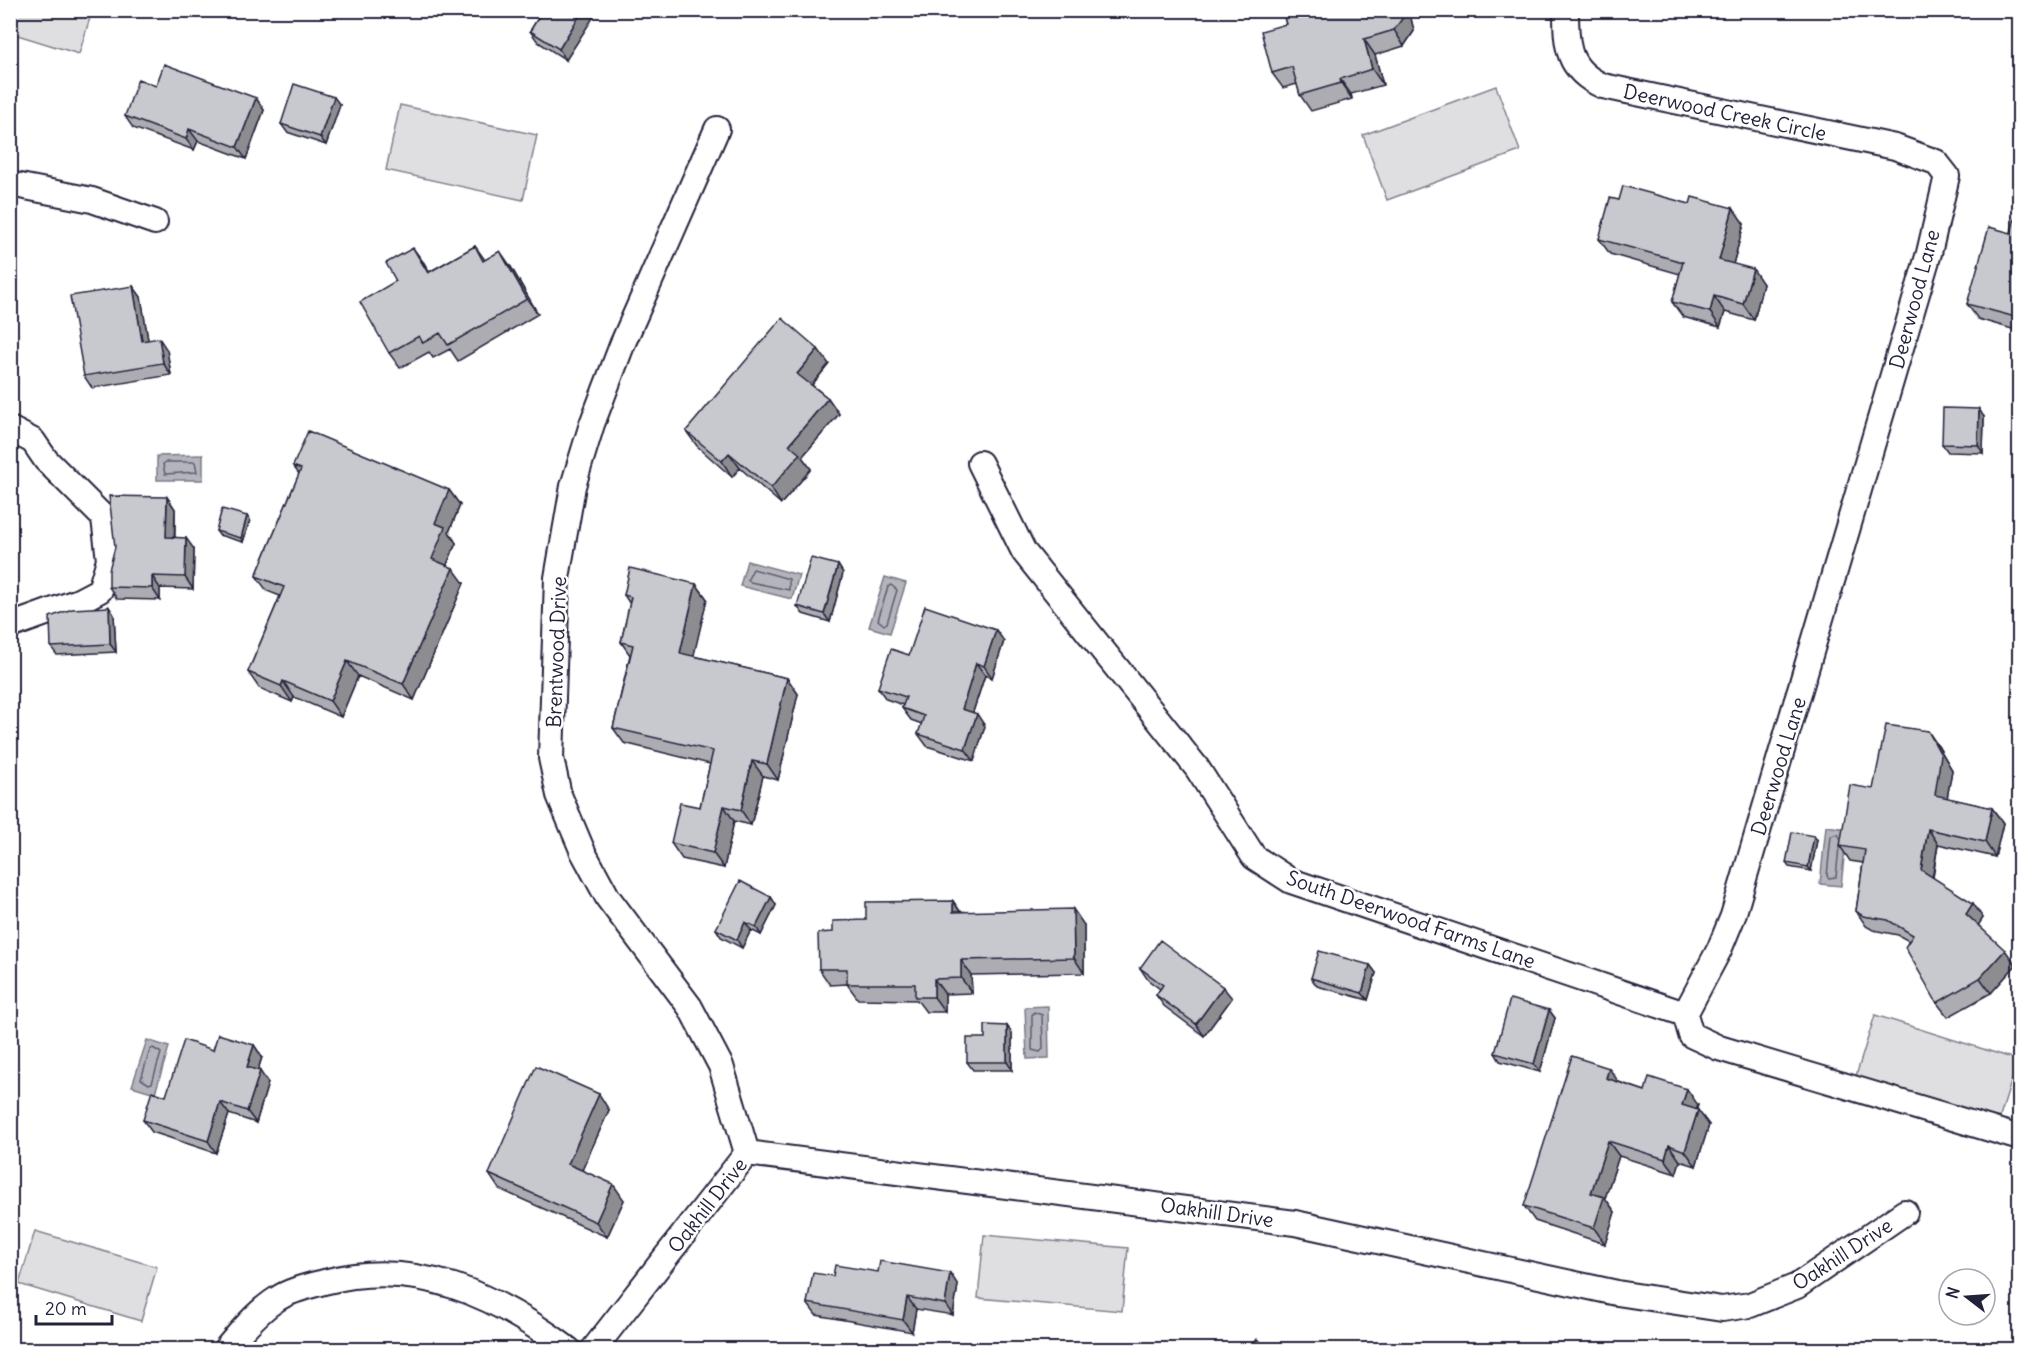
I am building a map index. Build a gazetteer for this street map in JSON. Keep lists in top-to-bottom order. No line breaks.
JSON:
{"streets":{"street":["Deerwood Creek Circle","Deerwood Lane","Brentwood Drive","South Deerwood Farms Lane","Oakhill Drive"]},"crossings":[["Deerwood Creek Circle","Deerwood Lane"],["Deerwood Lane","South Deerwood Farms Lane"],["Brentwood Drive","Oakhill Drive"]],"scale_bar":"20 m","north":"left"}
